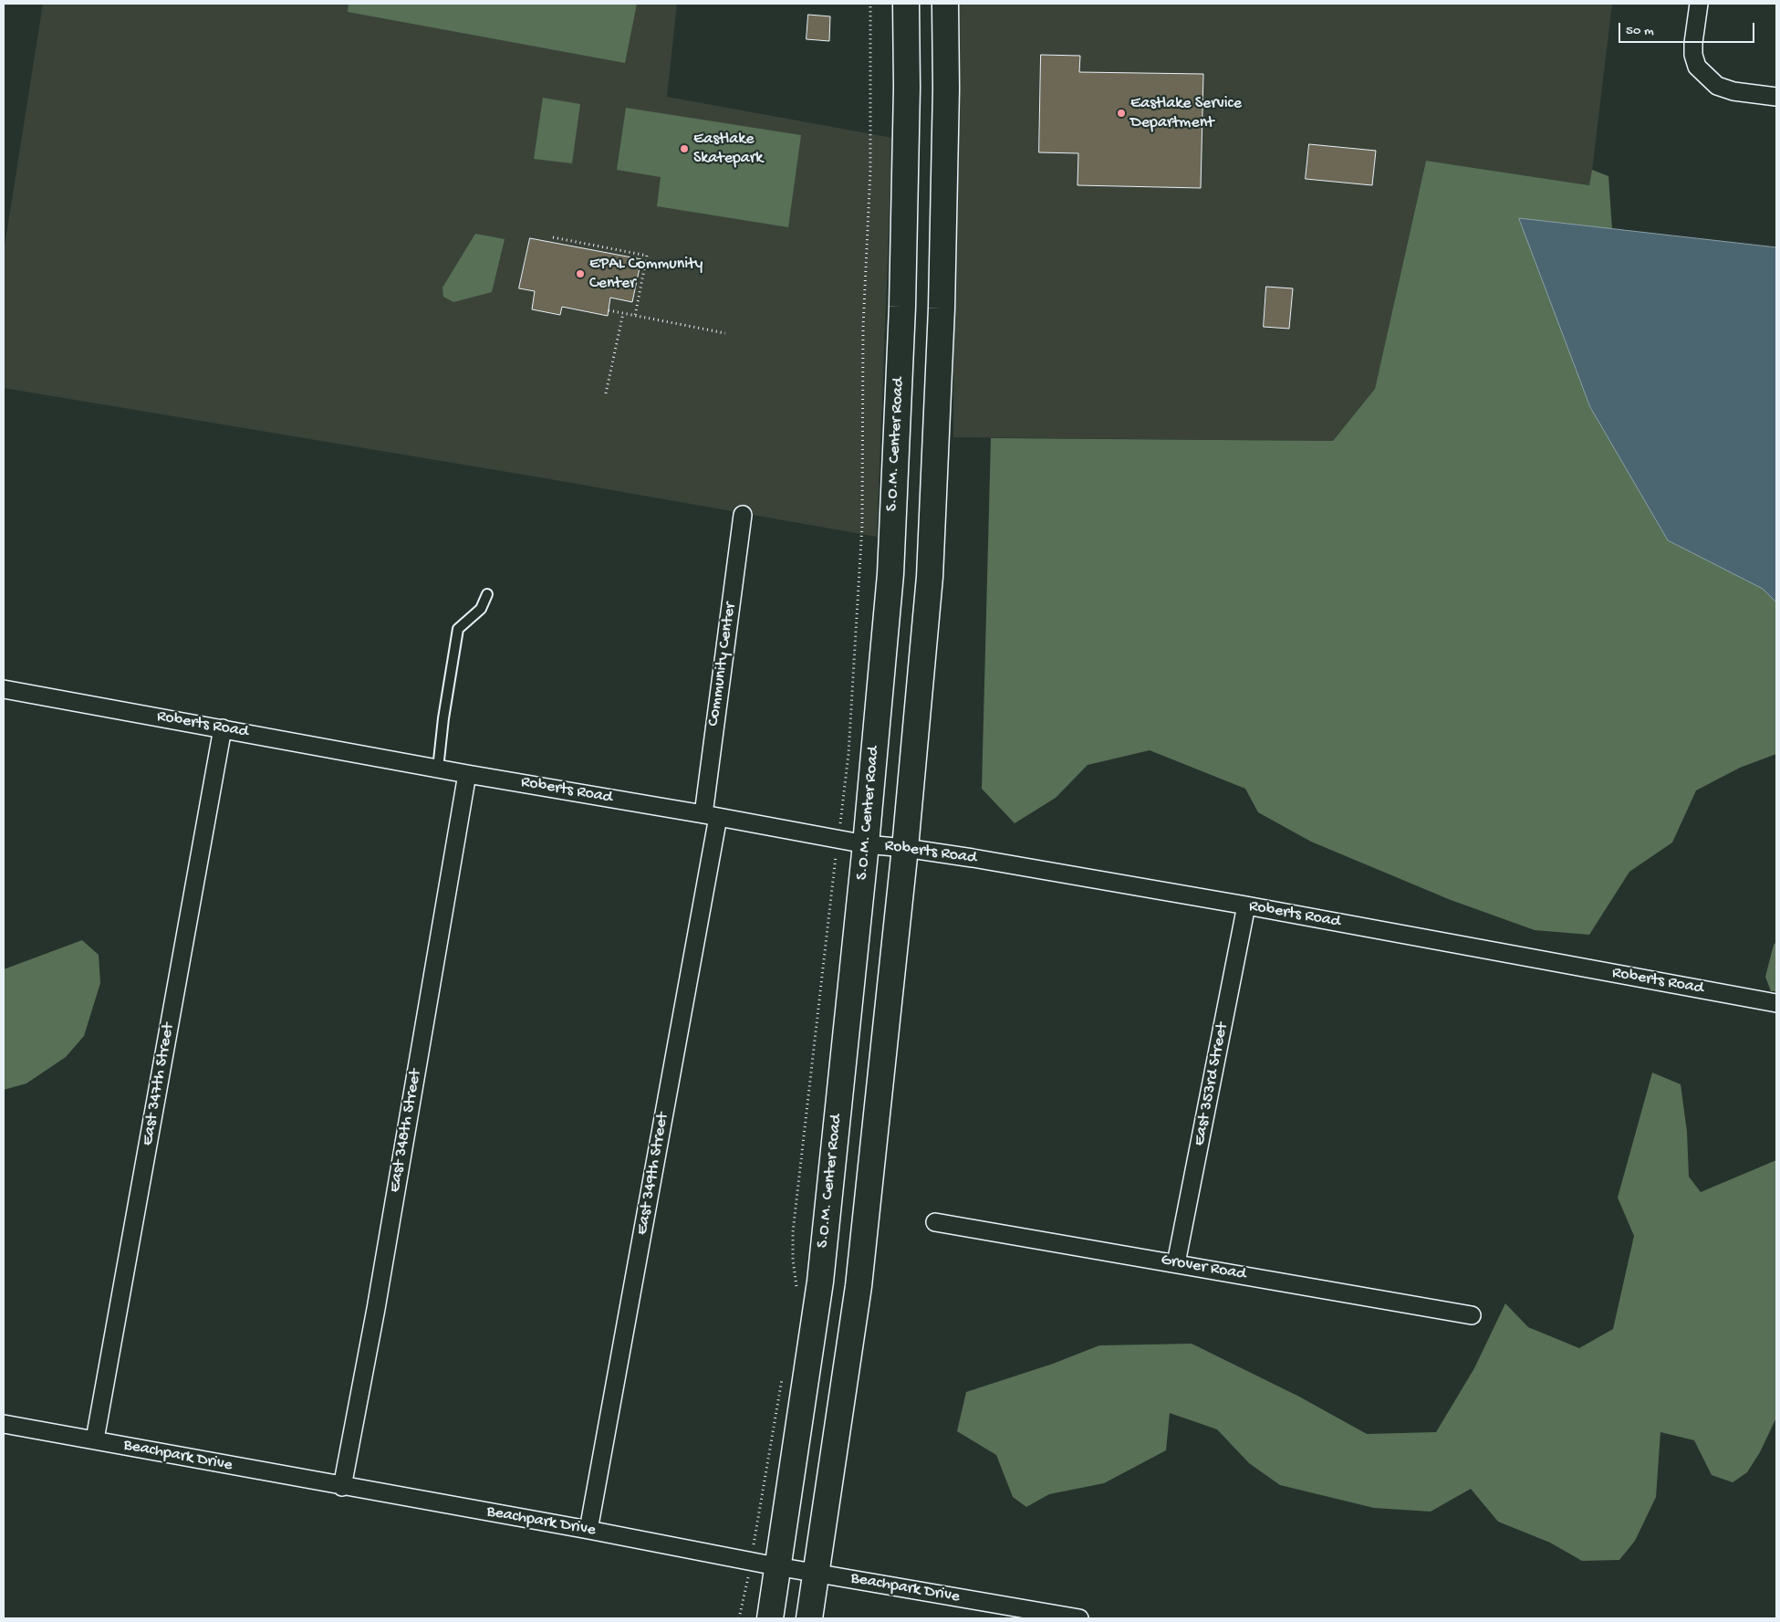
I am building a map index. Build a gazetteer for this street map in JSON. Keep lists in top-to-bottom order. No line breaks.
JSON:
{"streets":{"main road":["S.O.M. Center Road"],"street":["Community Center","Roberts Road","East 347th Street","East 353rd Street","East 348th Street","East 349th Street","Grover Road","Beachpark Drive"]},"crossings":[["S.O.M. Center Road","Roberts Road"],["S.O.M. Center Road","Beachpark Drive"],["Community Center","Roberts Road"],["Community Center","East 349th Street"],["Roberts Road","East 347th Street"],["Roberts Road","East 353rd Street"],["Roberts Road","East 348th Street"],["Roberts Road","East 349th Street"],["East 347th Street","Beachpark Drive"],["East 353rd Street","Grover Road"],["East 348th Street","Beachpark Drive"],["East 349th Street","Beachpark Drive"]],"places":["Eastlake Service Department","Eastlake Skatepark","EPAL Community Center"],"scale_bar":"50 m"}
